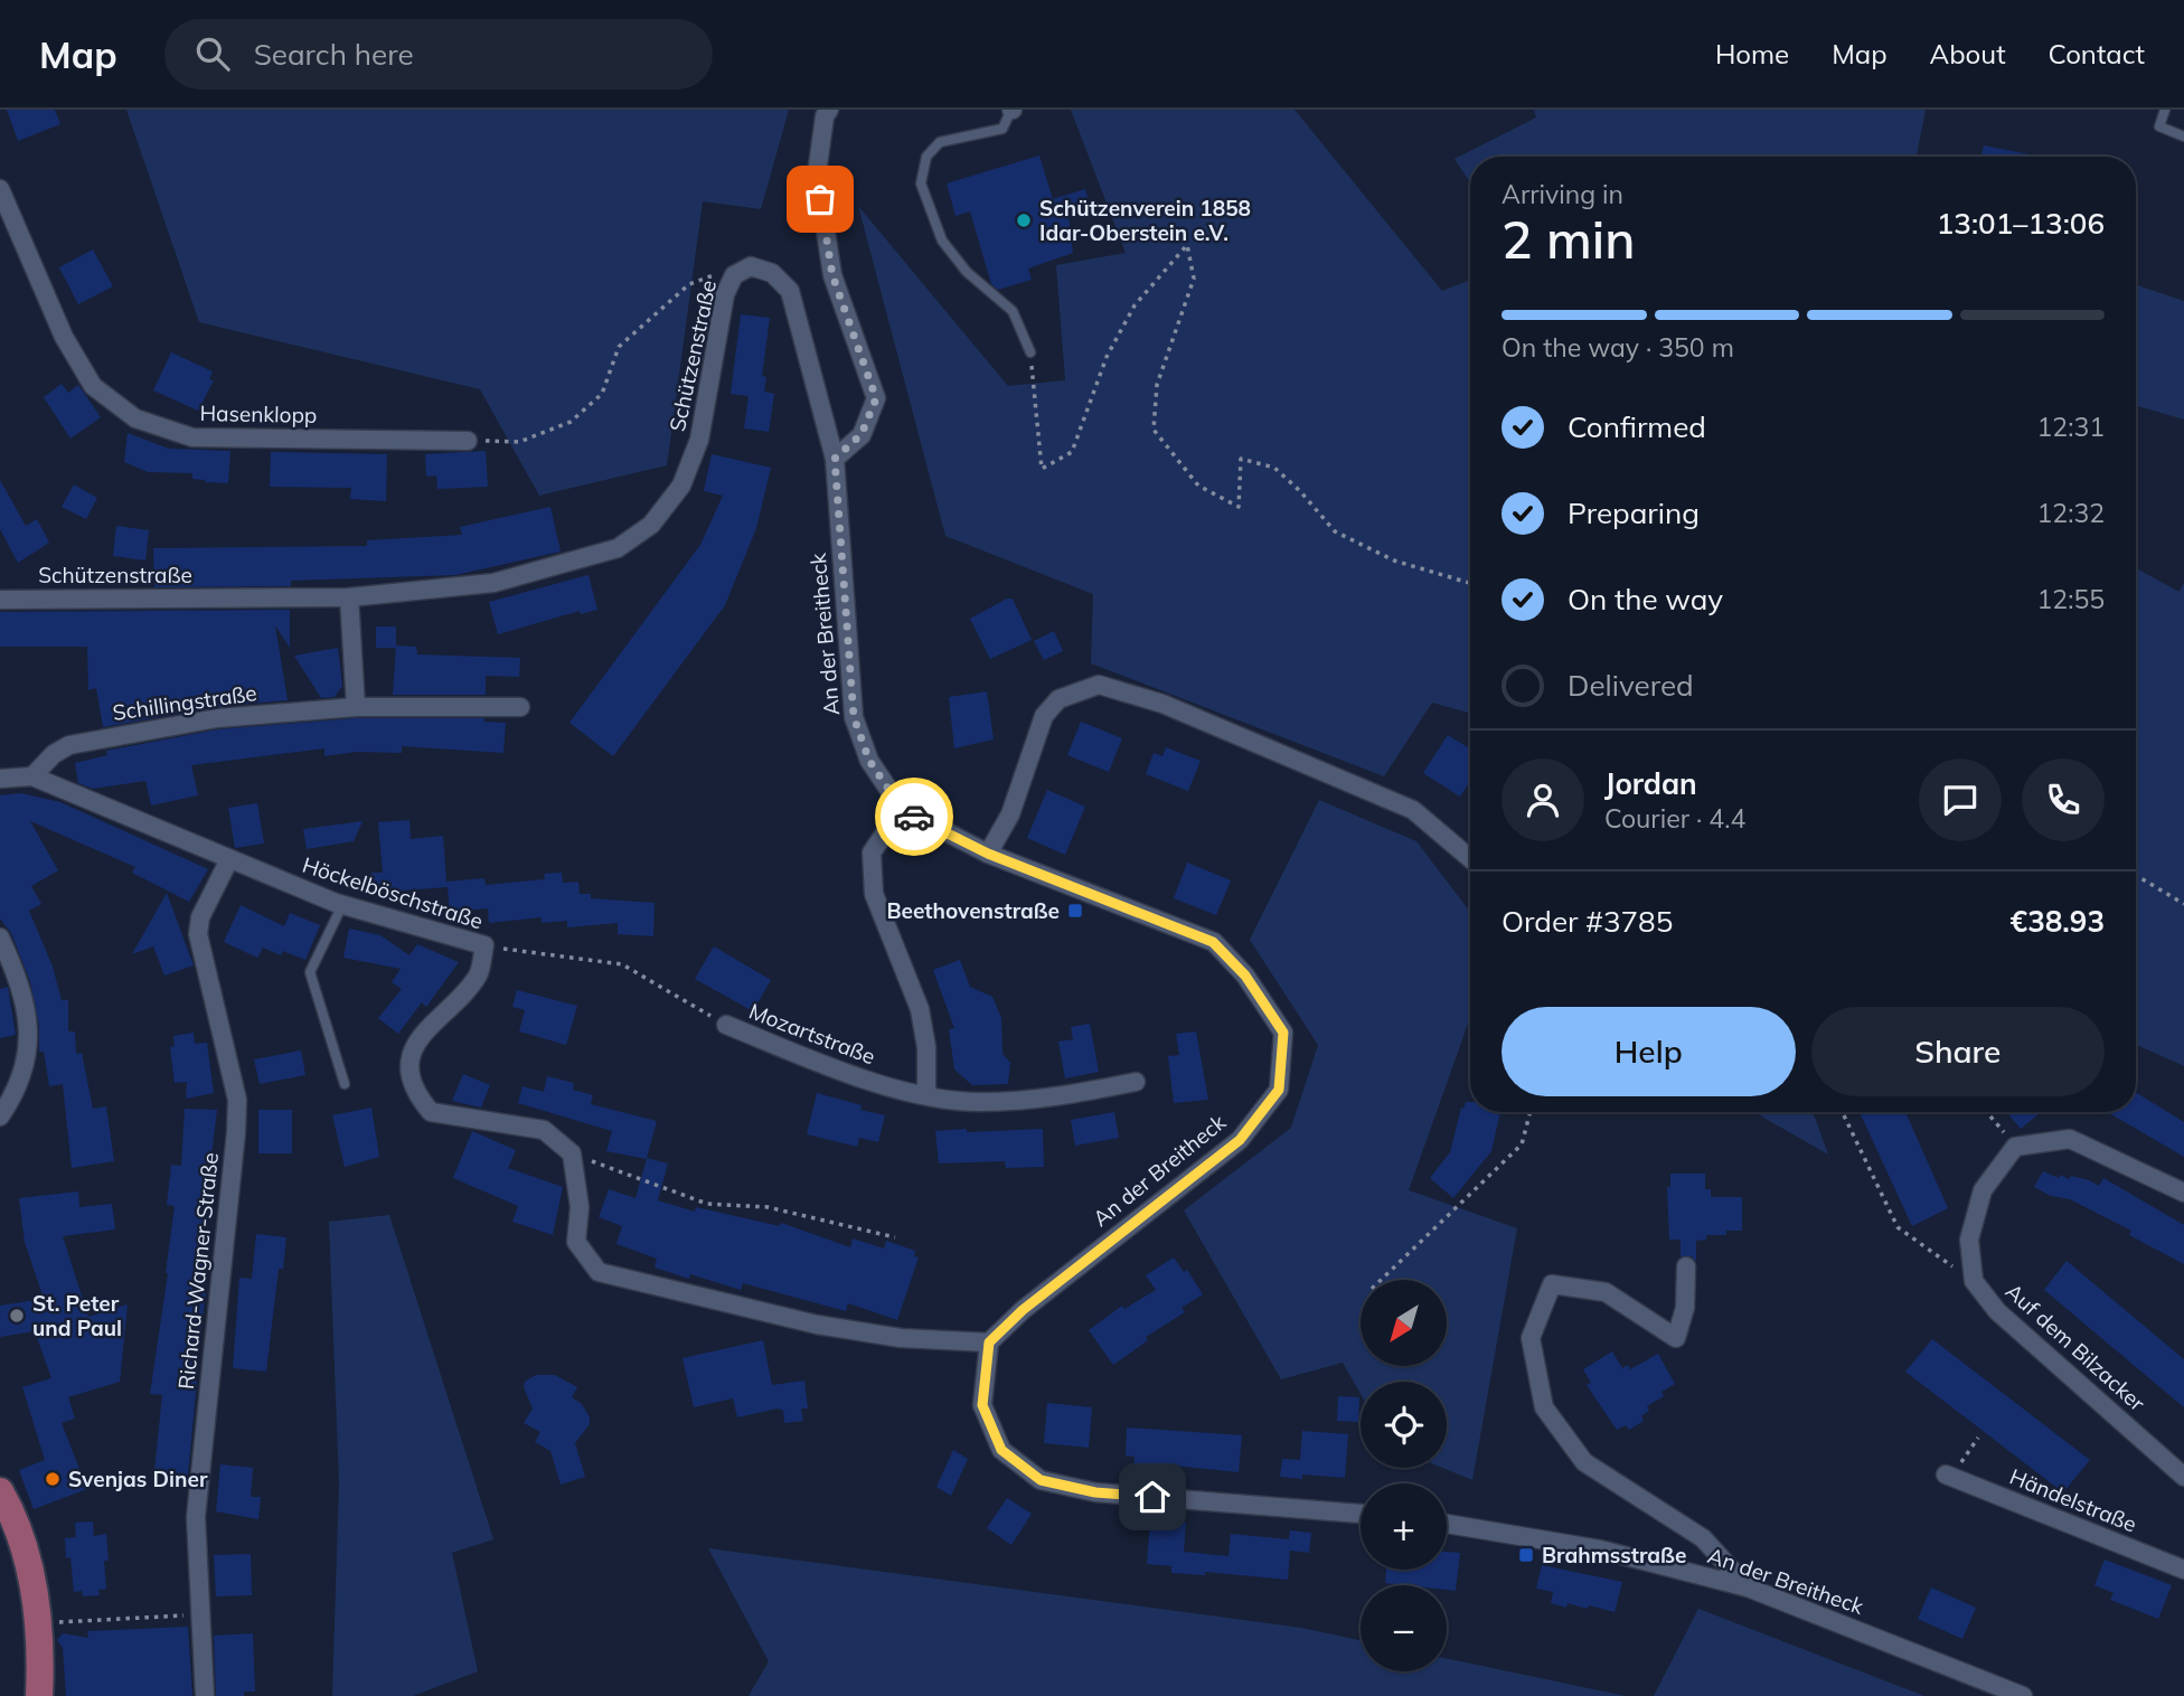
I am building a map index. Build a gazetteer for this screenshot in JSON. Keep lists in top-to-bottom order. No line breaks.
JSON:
{"streets":{"street":["Schützenstraße","Hasenklopp","An der Breitheck","Schillingstraße","Höckelböschstraße","Mozartstraße","Richard-Wagner-Straße","Auf dem Bilzacker","Händelstraße"]},"crossings":[["Schützenstraße","An der Breitheck"],["Schillingstraße","Höckelböschstraße"],["Höckelböschstraße","Richard-Wagner-Straße"]],"places":{"other":["Schützenverein 1858 Idar-Oberstein e.V.","St. Peter und Paul","Svenjas Diner"],"transit":["Beethovenstraße","Brahmsstraße"]},"north":"bottom left","page":{"header":"Map","search":"Search here","nav":["Home","Map","About","Contact"],"heading":["2 min","Arriving in","13:01–13:06"],"panel":["Jordan","Courier · 4.4","Order #3785","€38.93"],"bar":"On the way · 350 m","list":[["Confirmed","12:31"],["Preparing","12:32"],["On the way","12:55"],"Delivered"],"buttons":["Help","Share"],"map_buttons":["+","−"]}}
